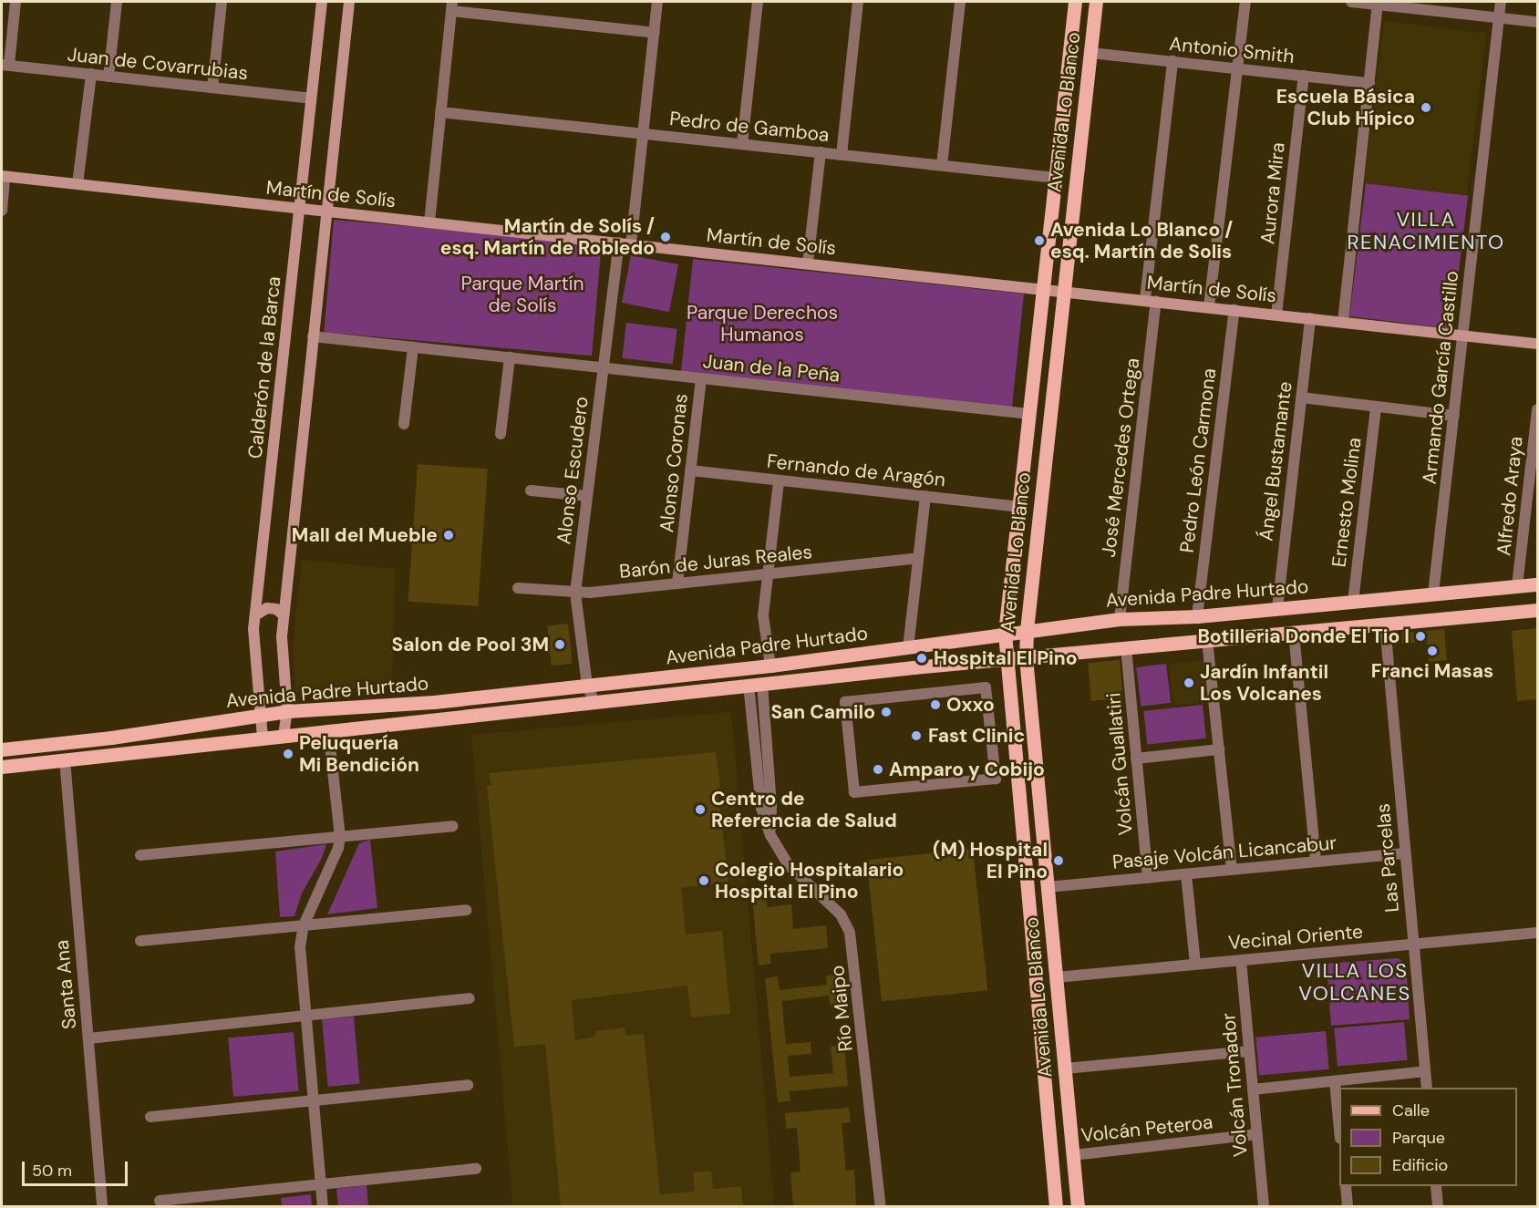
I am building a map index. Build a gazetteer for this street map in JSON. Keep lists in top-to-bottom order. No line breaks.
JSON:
{"streets":{"main road":["Avenida Lo Blanco","Avenida Padre Hurtado"],"street":["Antonio Smith","Juan de Covarrubias","Pedro de Gamboa","Aurora Mira","Martín de Solís","Calderón de la Barca","Juan de la Peña","Armando García Castillo","José Mercedes Ortega","Pedro León Carmona","Ángel Bustamante","Alonso Coronas","Alonso Escudero","Fernando de Aragón","Alfredo Araya","Ernesto Molina","Barón de Juras Reales","Volcán Guallatiri","Pasaje Volcán Licancabur","Las Parcelas","Vecinal Oriente","Santa Ana","Río Maipo","Volcán Tronador","Volcán Peteroa"]},"crossings":[["Antonio Smith","Avenida Lo Blanco"],["Antonio Smith","Aurora Mira"],["Antonio Smith","José Mercedes Ortega"],["Juan de Covarrubias","Calderón de la Barca"],["Avenida Lo Blanco","Pedro de Gamboa"],["Avenida Lo Blanco","Martín de Solís"],["Avenida Lo Blanco","Juan de la Peña"],["Avenida Lo Blanco","Fernando de Aragón"],["Avenida Lo Blanco","Avenida Padre Hurtado"],["Avenida Lo Blanco","Pasaje Volcán Licancabur"],["Avenida Lo Blanco","Vecinal Oriente"],["Avenida Lo Blanco","Volcán Peteroa"],["Pedro de Gamboa","Alonso Escudero"],["Aurora Mira","Martín de Solís"],["Martín de Solís","Calderón de la Barca"],["Martín de Solís","Armando García Castillo"],["Martín de Solís","José Mercedes Ortega"],["Martín de Solís","Pedro León Carmona"],["Martín de Solís","Ángel Bustamante"],["Martín de Solís","Alonso Escudero"],["Calderón de la Barca","Avenida Padre Hurtado"],["Juan de la Peña","Alonso Coronas"],["Juan de la Peña","Alonso Escudero"],["Armando García Castillo","Avenida Padre Hurtado"],["José Mercedes Ortega","Avenida Padre Hurtado"],["Pedro León Carmona","Avenida Padre Hurtado"],["Ángel Bustamante","Avenida Padre Hurtado"],["Alonso Coronas","Fernando de Aragón"],["Alonso Coronas","Barón de Juras Reales"],["Alonso Escudero","Barón de Juras Reales"],["Alonso Escudero","Avenida Padre Hurtado"],["Alfredo Araya","Avenida Padre Hurtado"],["Ernesto Molina","Avenida Padre Hurtado"],["Avenida Padre Hurtado","Volcán Guallatiri"],["Avenida Padre Hurtado","Las Parcelas"],["Avenida Padre Hurtado","Santa Ana"],["Avenida Padre Hurtado","Río Maipo"],["Volcán Guallatiri","Pasaje Volcán Licancabur"],["Pasaje Volcán Licancabur","Las Parcelas"],["Las Parcelas","Vecinal Oriente"],["Vecinal Oriente","Volcán Tronador"],["Volcán Tronador","Volcán Peteroa"]],"districts":["VILLA RENACIMIENTO","VILLA LOS VOLCANES"],"parks":["Parque Martín de Solís","Parque Derechos Humanos"],"places":["Escuela Básica Club Hípico","Martín de Solís / esq. Martín de Robledo","Avenida Lo Blanco / esq. Martín de Solis","Mall del Mueble","Botilleria Donde El Tio I","Salon de Pool 3M","Franci Masas","Hospital El Pino","Jardín Infantil Los Volcanes","Oxxo","San Camilo","Fast Clinic","Peluquería Mi Bendición","Amparo y Cobijo","Centro de Referencia de Salud","(M) Hospital El Pino","Colegio Hospitalario Hospital El Pino"],"legend":["Calle","Parque","Edificio"],"scale_bar":"50 m"}
